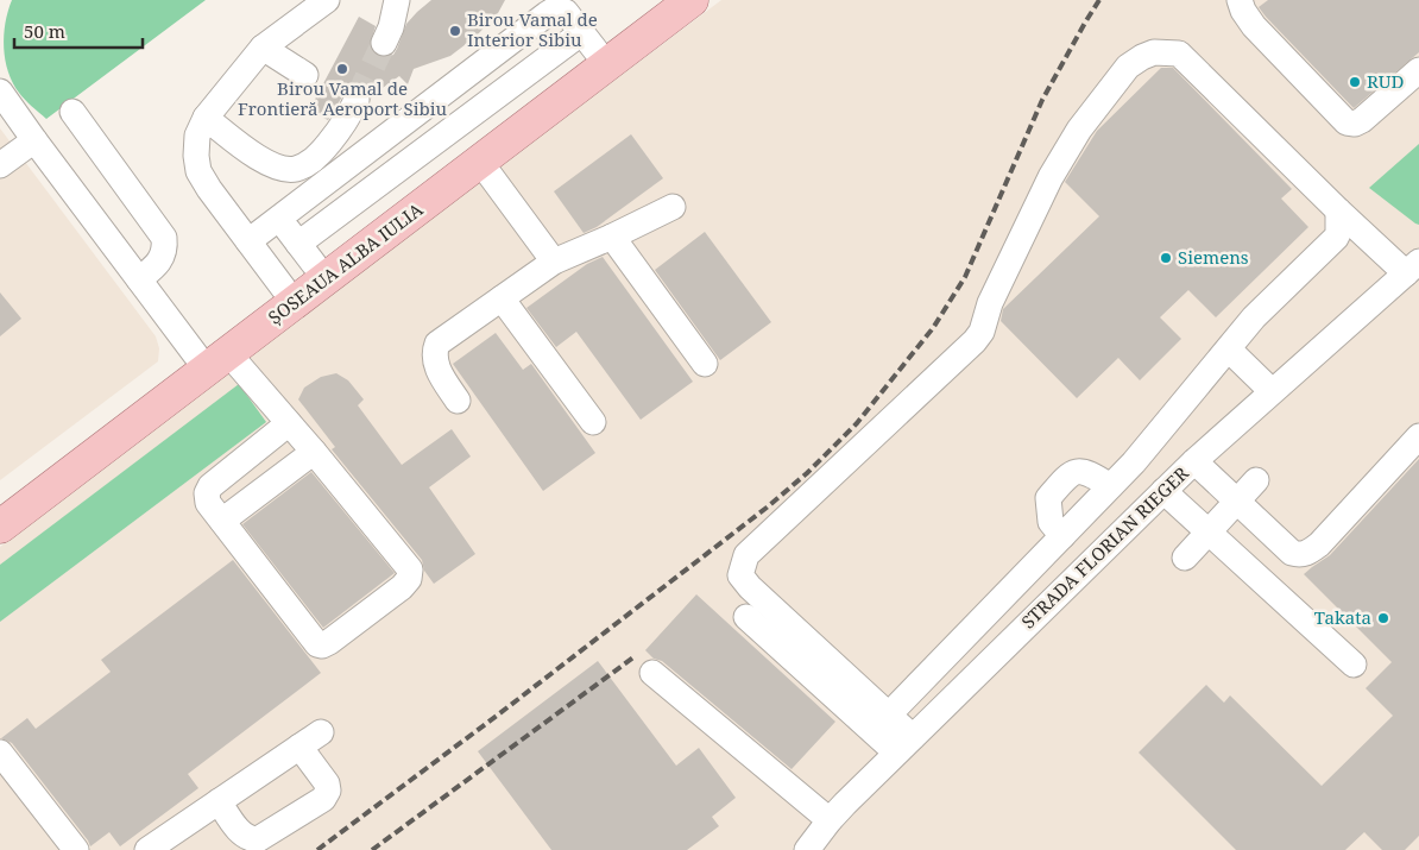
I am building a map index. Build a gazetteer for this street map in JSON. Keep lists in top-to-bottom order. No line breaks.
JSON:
{"streets":{"main road":["ȘOSEAUA ALBA IULIA"],"street":["STRADA FLORIAN RIEGER"]},"places":["Birou Vamal de Interior Sibiu","Birou Vamal de Frontieră Aeroport Sibiu","RUD","Siemens","Takata"],"scale_bar":"50 m"}
